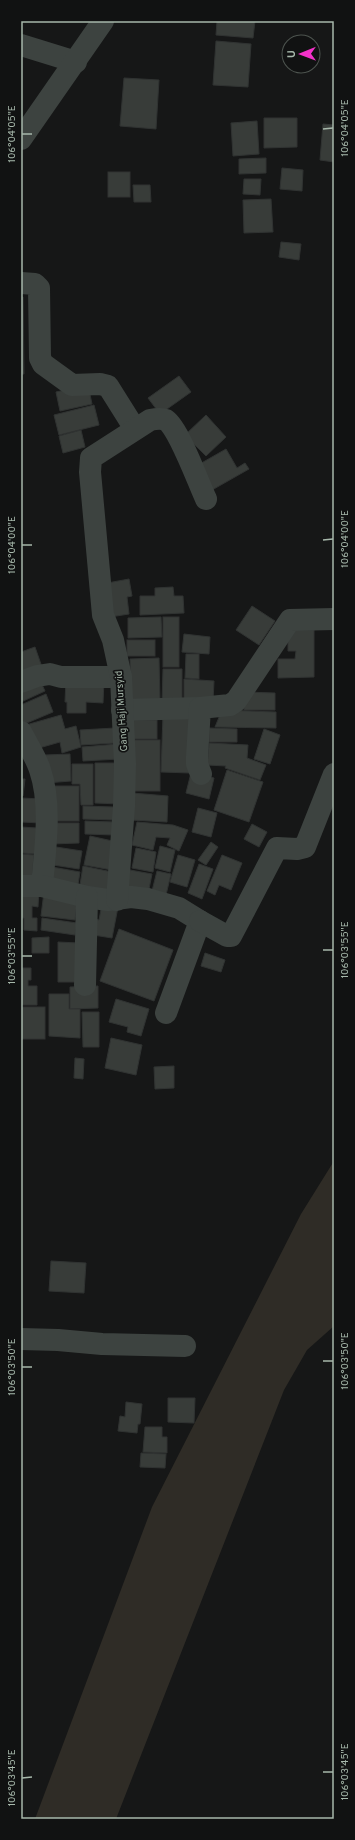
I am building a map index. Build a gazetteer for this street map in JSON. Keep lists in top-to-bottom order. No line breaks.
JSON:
{"streets":{"street":["Gang Haji Mursyid"]},"north":"left","coordinates":["106°04'05\"E","106°04'00\"E","106°03'55\"E","106°03'50\"E","106°03'45\"E"]}
